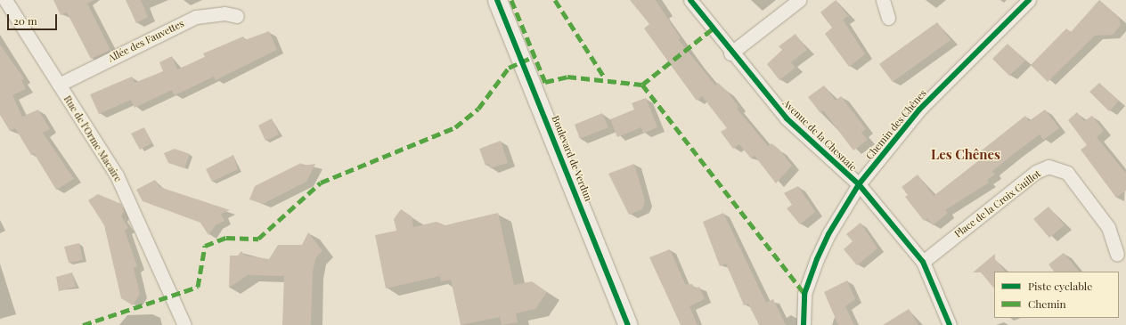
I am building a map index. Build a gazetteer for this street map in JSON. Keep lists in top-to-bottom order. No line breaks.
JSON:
{"streets":{"main road":["Boulevard de Verdun"],"street":["Allée des Fauvettes","Chemin des Chênes","Avenue de la Chesnaie","Rue de l'Orme Macaire","Place de la Croix Guillot"]},"crossings":[["Allée des Fauvettes","Rue de l'Orme Macaire"],["Chemin des Chênes","Avenue de la Chesnaie"],["Avenue de la Chesnaie","Place de la Croix Guillot"]],"districts":["Les Chênes"],"legend":["Piste cyclable","Chemin"],"scale_bar":"20 m"}
